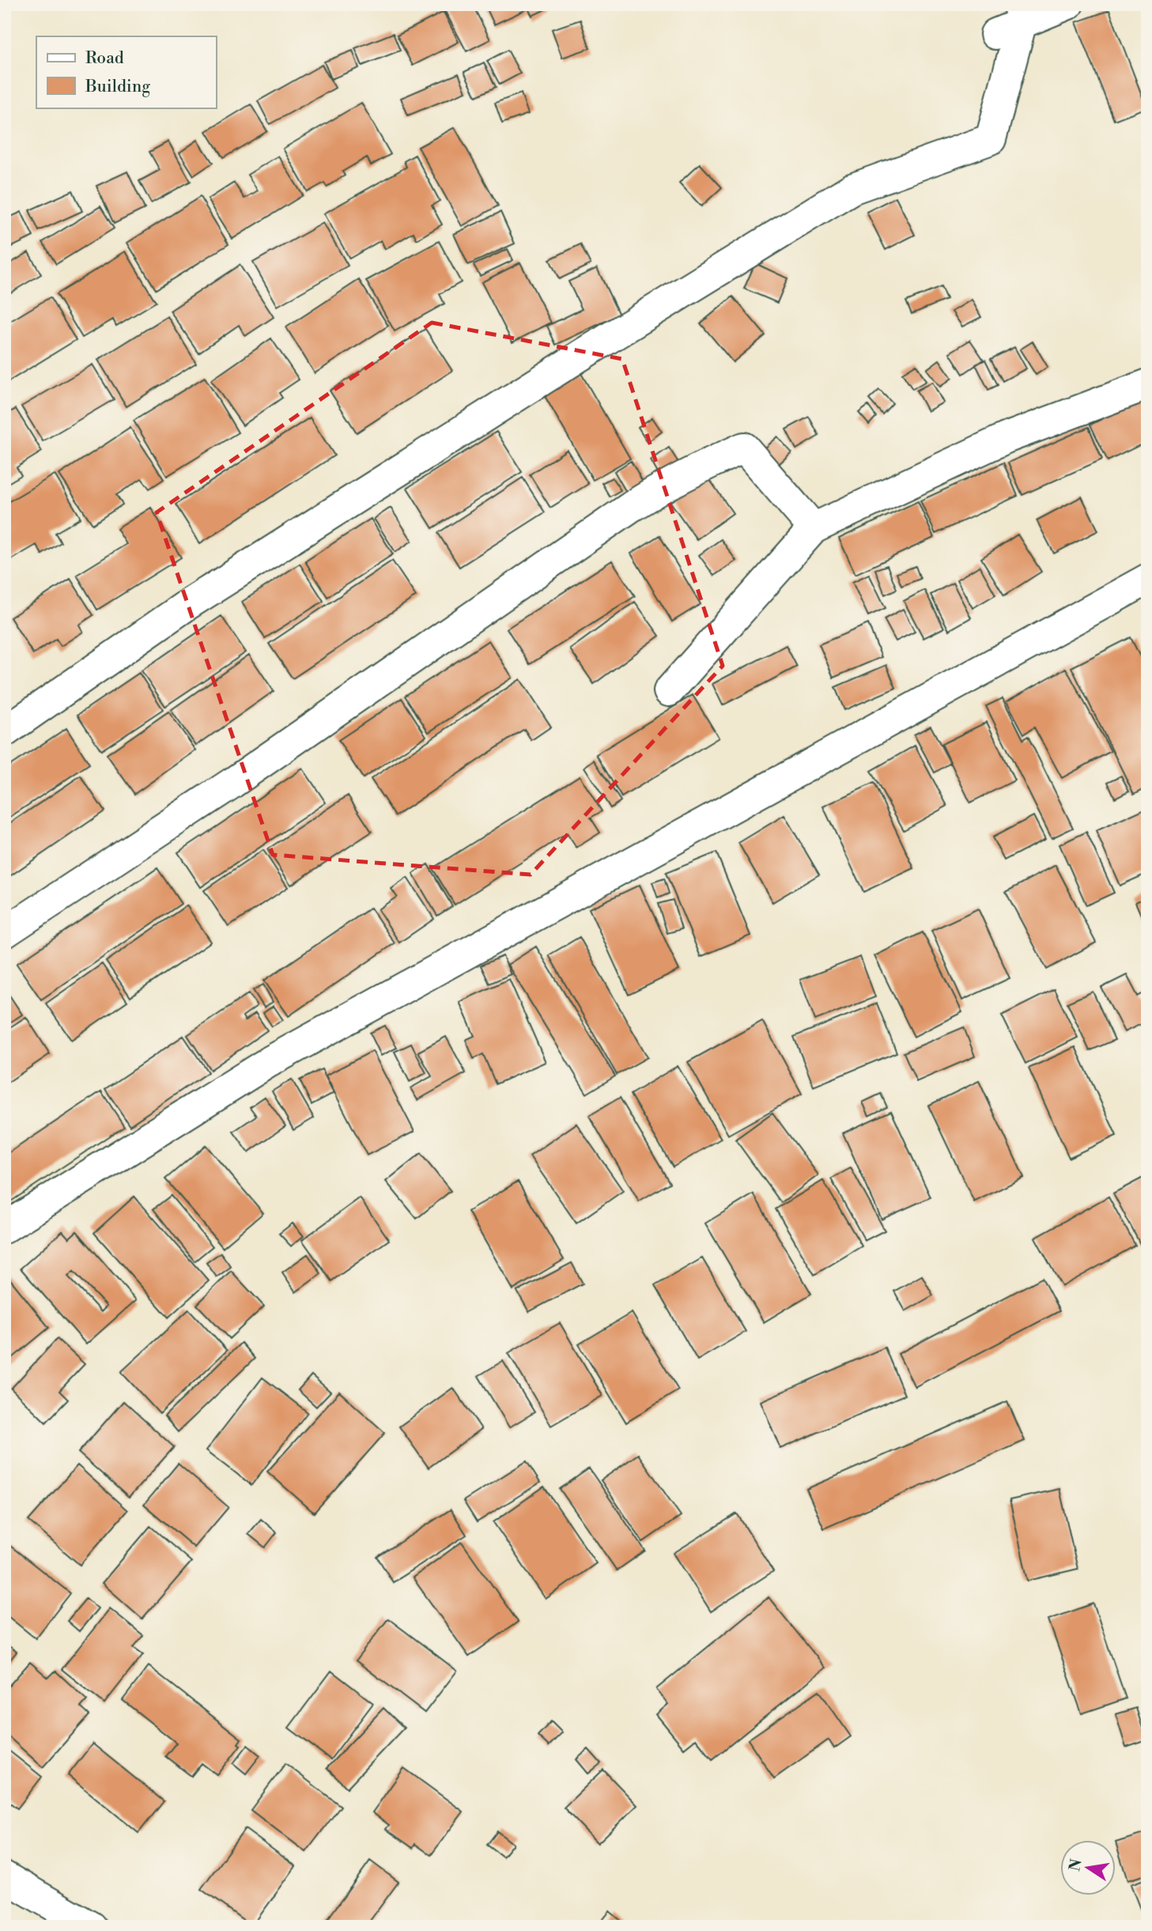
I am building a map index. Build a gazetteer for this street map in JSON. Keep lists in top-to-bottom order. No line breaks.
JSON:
{"legend":["Road","Building"],"north":"left"}
